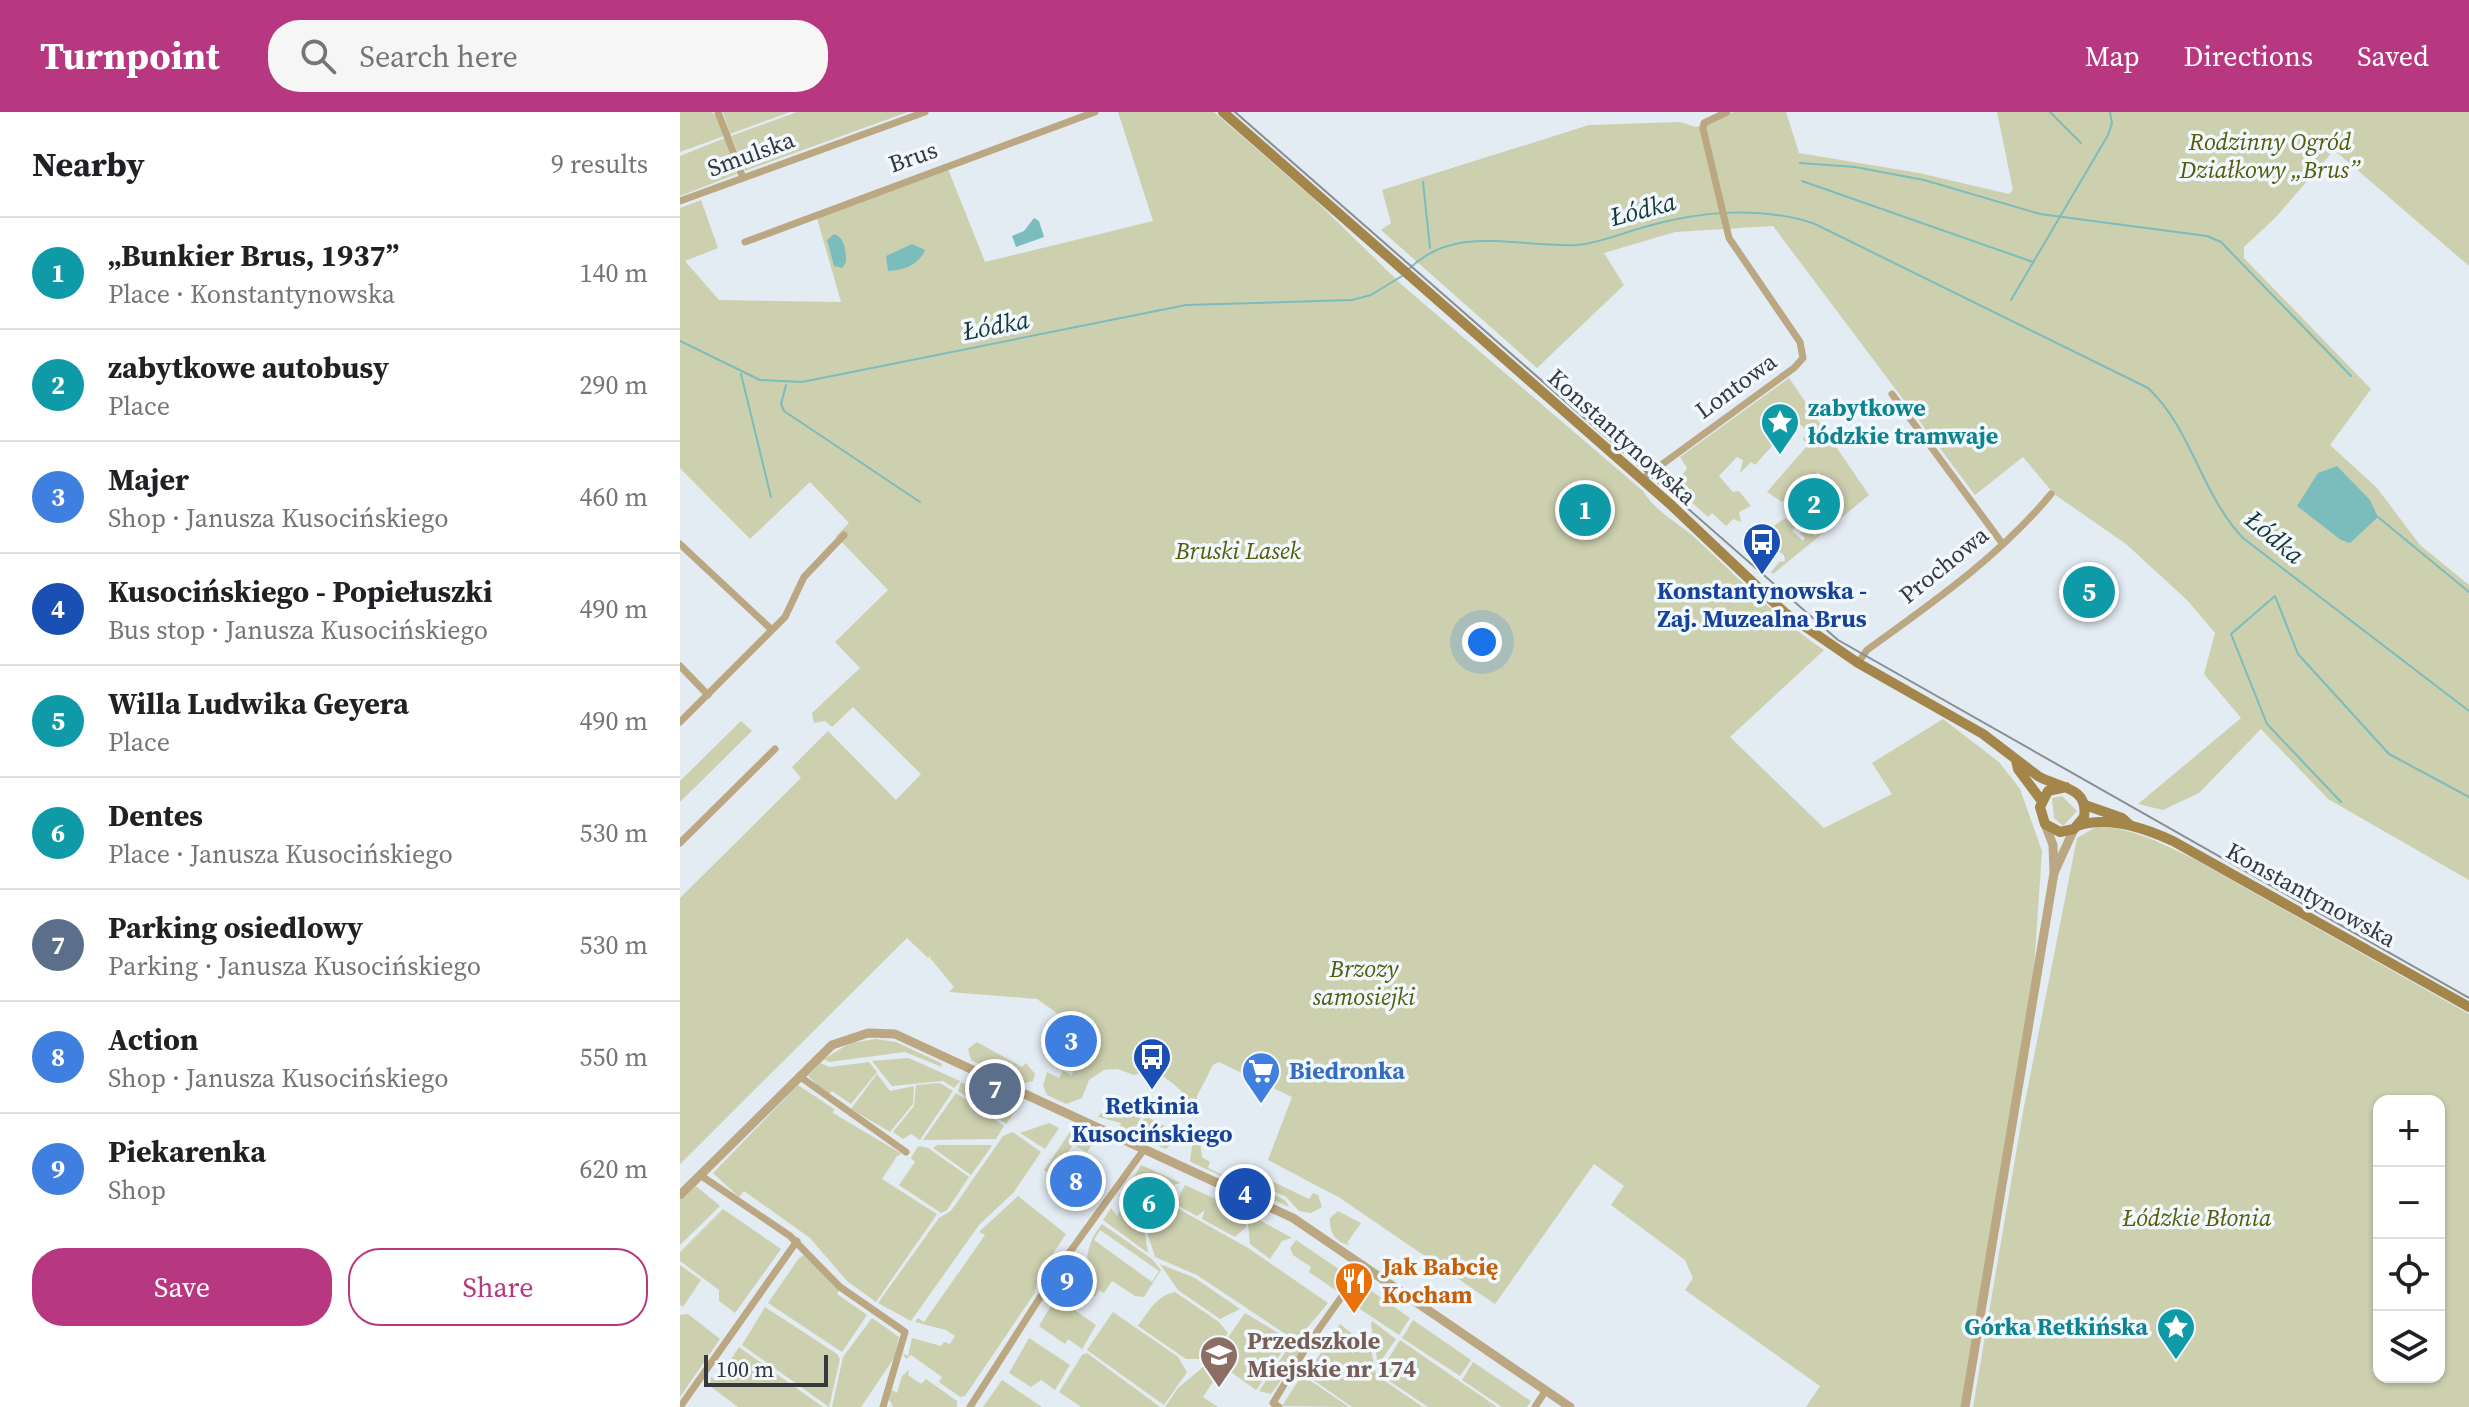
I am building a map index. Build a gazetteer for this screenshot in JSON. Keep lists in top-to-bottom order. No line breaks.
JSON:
{"streets":{"main road":["Konstantynowska"],"street":["Smulska","Brus","Lontowa","Prochowa"]},"crossings":[["Lontowa","Konstantynowska"],["Konstantynowska","Prochowa"]],"water":["Łódka"],"parks":["Rodzinny Ogród Działkowy „Brus”","Bruski Lasek","Brzozy samosiejki","Łódzkie Błonia"],"places":{"place":["zabytkowe łódzkie tramwaje","Górka Retkińska"],"bus stop":["Konstantynowska - Zaj. Muzealna Brus","Retkinia Kusocińskiego"],"supermarket":["Biedronka"],"restaurant":["Jak Babcię Kocham"],"school or university":["Przedszkole Miejskie nr 174"]},"scale_bar":"100 m","page":{"header":"Turnpoint","search":"Search here","nav":["Map","Directions","Saved"],"heading":["Nearby","9 results"],"list":[{"mark":"1","name":"„Bunkier Brus, 1937”","note":"Place · Konstantynowska","value":"140 m"},{"mark":"2","name":"zabytkowe autobusy","note":"Place","value":"290 m"},{"mark":"3","name":"Majer","note":"Shop · Janusza Kusocińskiego","value":"460 m"},{"mark":"4","name":"Kusocińskiego - Popiełuszki","note":"Bus stop · Janusza Kusocińskiego","value":"490 m"},{"mark":"5","name":"Willa Ludwika Geyera","note":"Place","value":"490 m"},{"mark":"6","name":"Dentes","note":"Place · Janusza Kusocińskiego","value":"530 m"},{"mark":"7","name":"Parking osiedlowy","note":"Parking · Janusza Kusocińskiego","value":"530 m"},{"mark":"8","name":"Action","note":"Shop · Janusza Kusocińskiego","value":"550 m"},{"mark":"9","name":"Piekarenka","note":"Shop","value":"620 m"}],"pins":["2","1","5","3","7","8","4","6","9"],"map_buttons":["+","−"],"buttons":["Save","Share"],"scale":"100 m"}}
